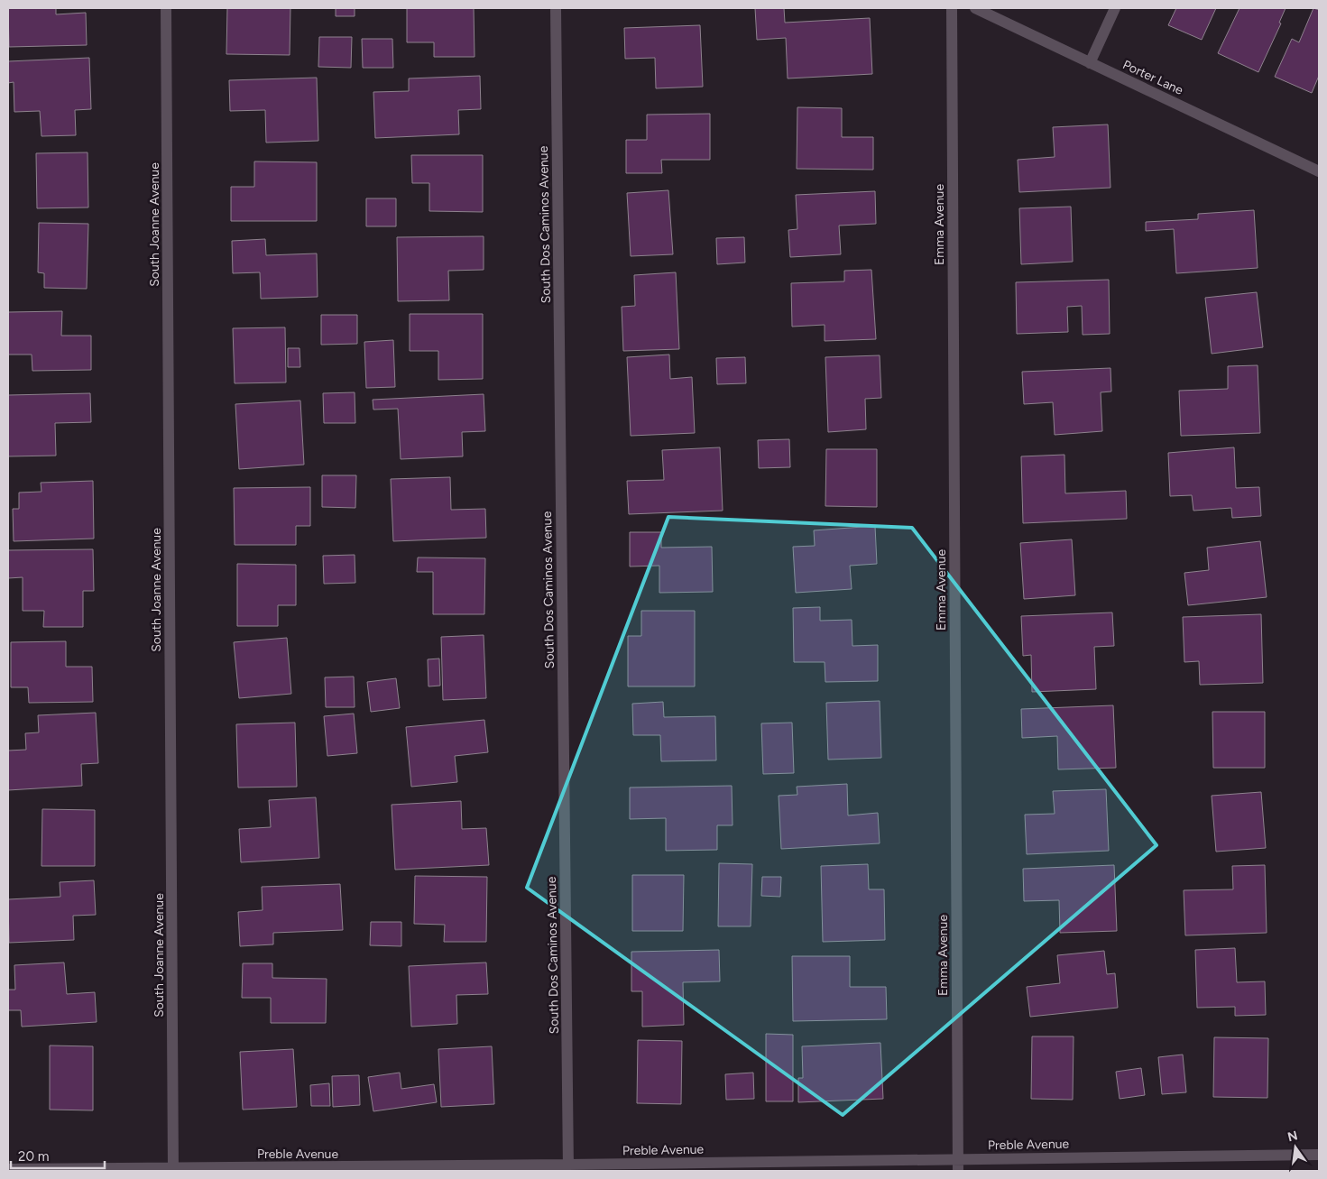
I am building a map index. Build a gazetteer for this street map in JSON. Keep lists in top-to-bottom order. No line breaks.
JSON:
{"streets":{"street":["Porter Lane","South Joanne Avenue","South Dos Caminos Avenue","Emma Avenue","Preble Avenue"]},"crossings":[["South Joanne Avenue","Preble Avenue"],["South Dos Caminos Avenue","Preble Avenue"],["Emma Avenue","Preble Avenue"]],"scale_bar":"20 m","north":"top"}
